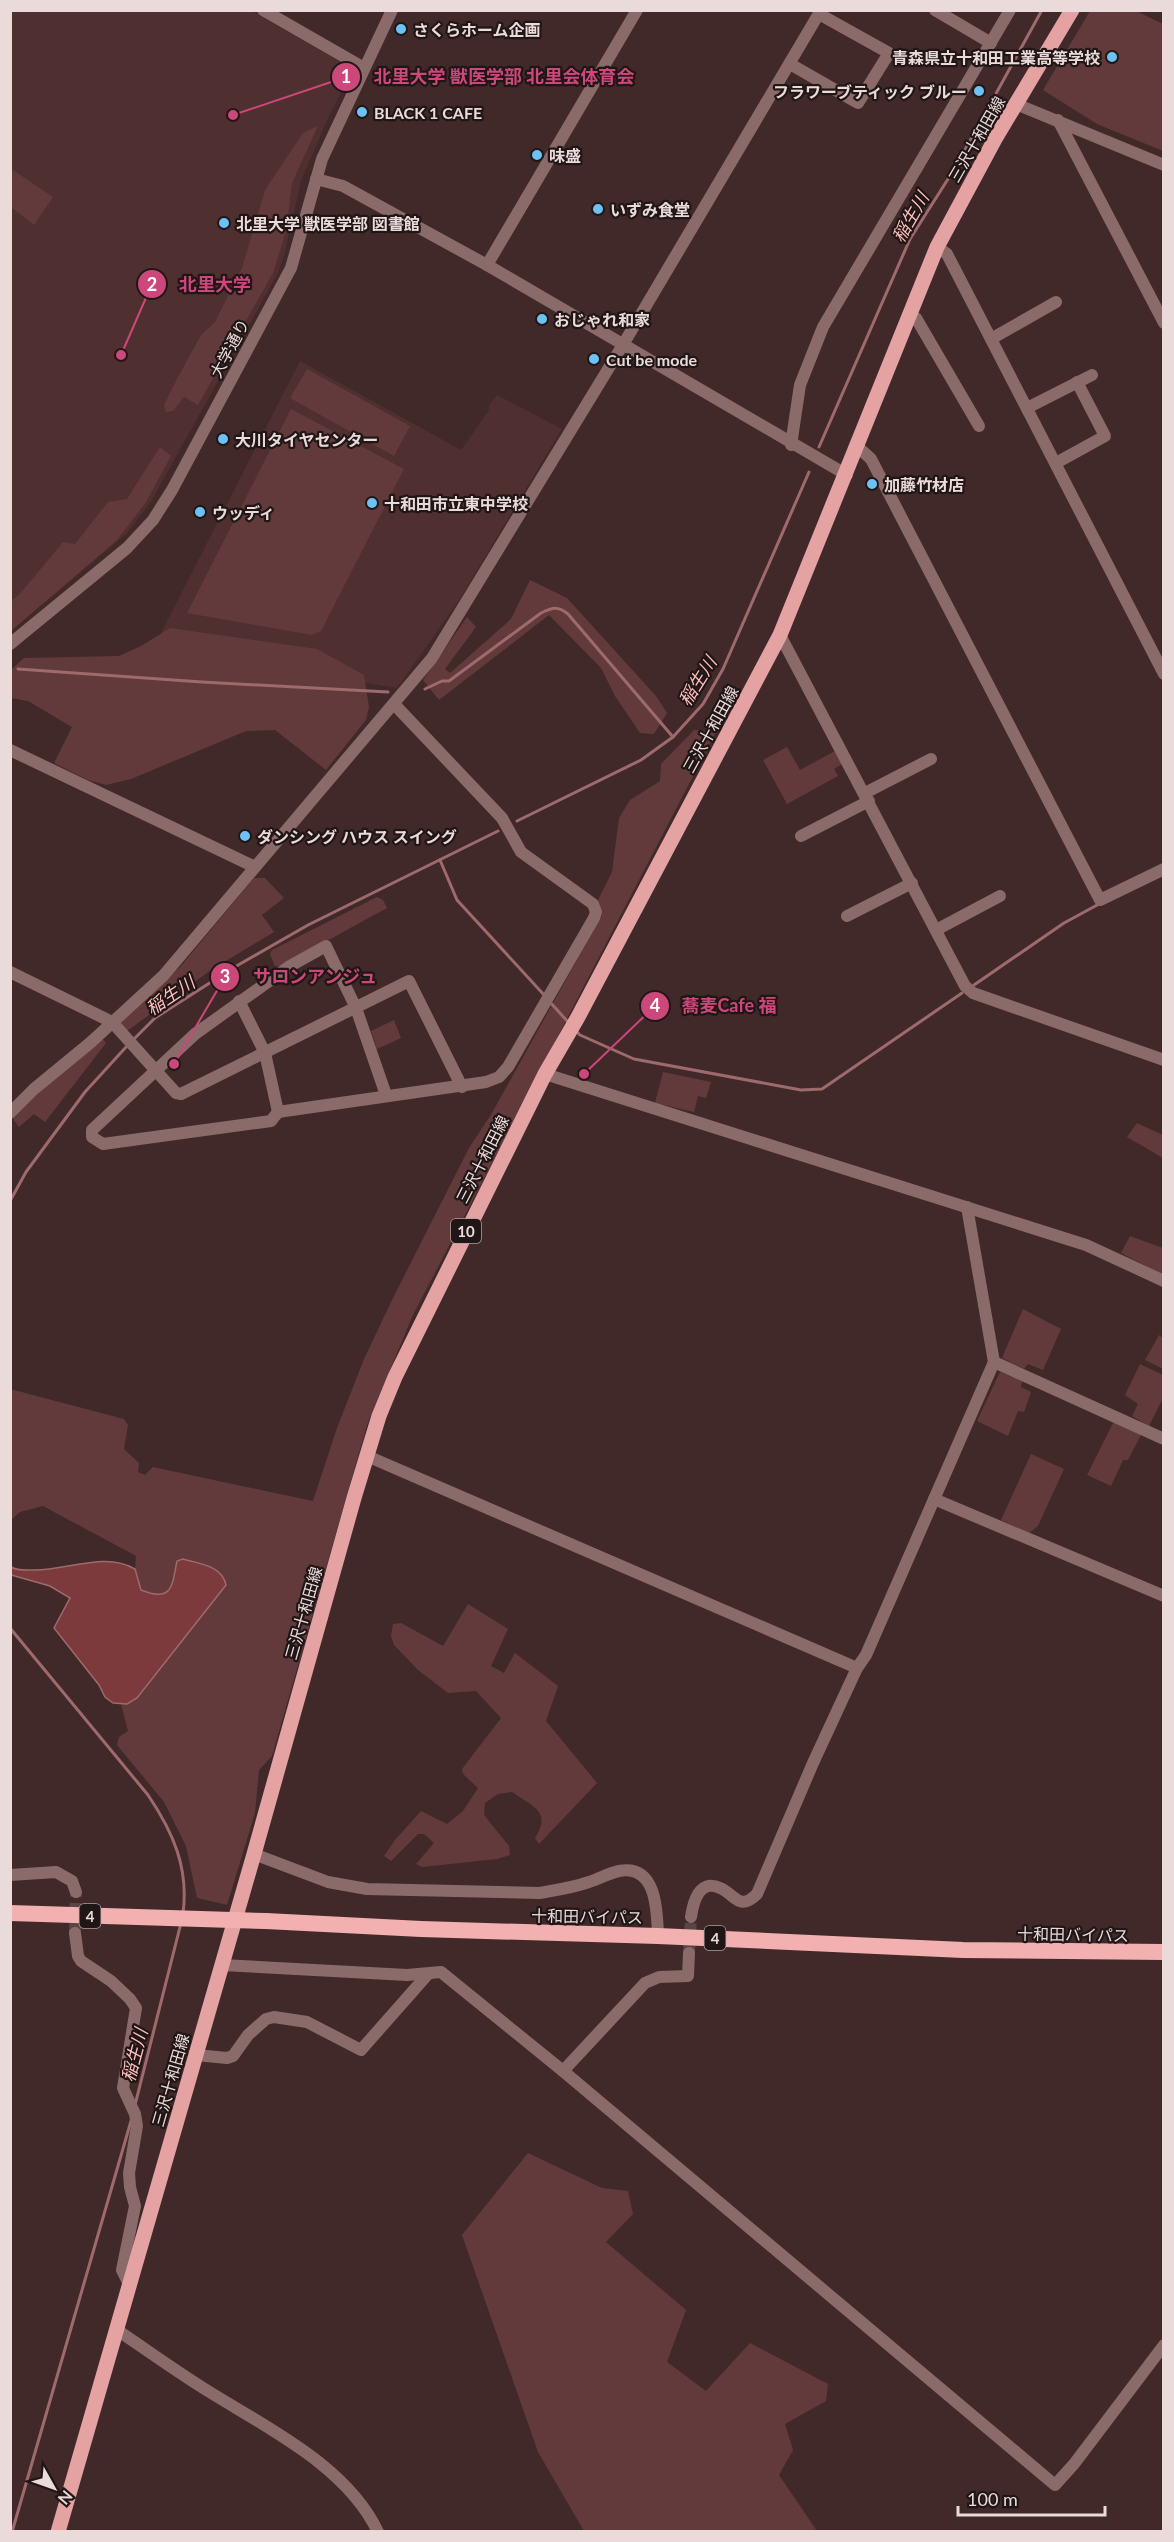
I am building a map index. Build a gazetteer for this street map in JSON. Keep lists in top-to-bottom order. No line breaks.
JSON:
{"streets":{"highway":["4","十和田バイパス"],"main road":["三沢十和田線","10"],"street":["大学通り"]},"water":["稲生川"],"places":["さくらホーム企画","青森県立十和田工業高等学校","フラワーブティック ブルー","BLACK 1 CAFE","北里大学 獣医学部 北里会体育会","味盛","いずみ食堂","北里大学 獣医学部 図書館","おじゃれ和家","北里大学","Cut be mode","大川タイヤセンター","加藤竹材店","十和田市立東中学校","ウッディ","ダンシング ハウス スイング","サロンアンジュ","蕎麦Cafe 福"],"scale_bar":"100 m","north":"bottom right"}
